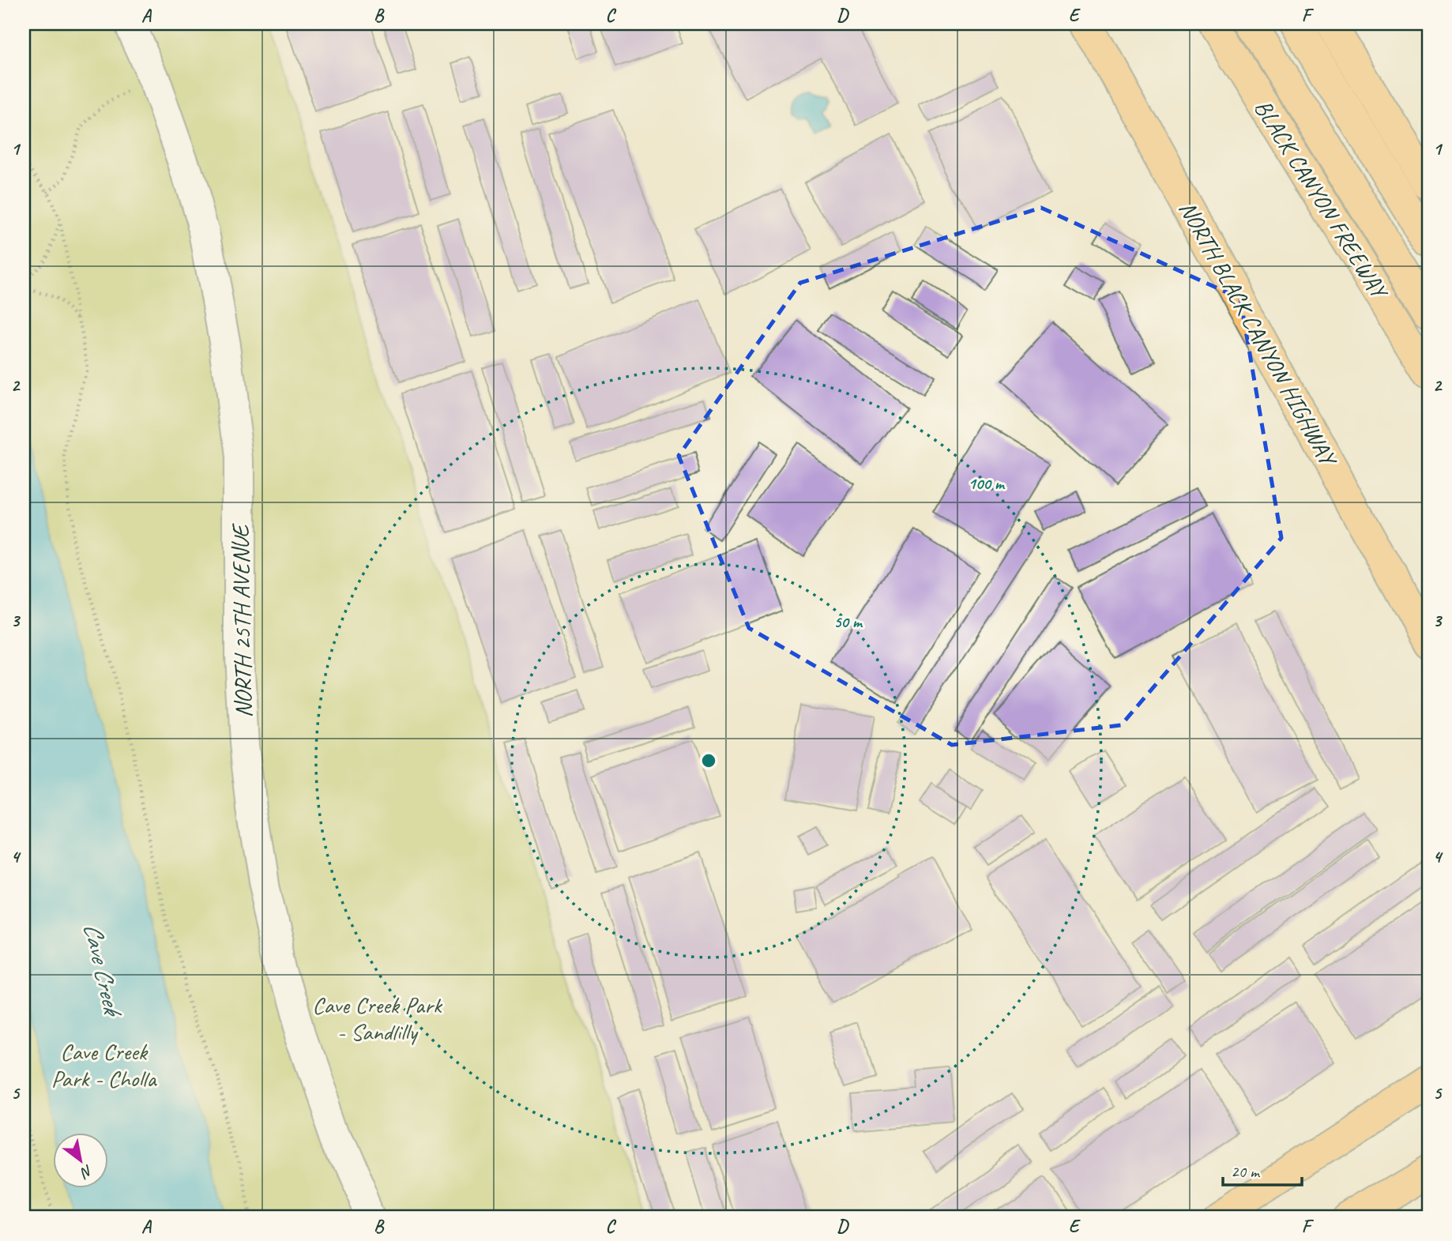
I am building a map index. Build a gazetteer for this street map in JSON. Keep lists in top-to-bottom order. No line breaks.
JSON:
{"streets":{"main road":["BLACK CANYON FREEWAY","NORTH BLACK CANYON HIGHWAY"],"lane":["NORTH 25TH AVENUE"]},"water":["Cave Creek"],"parks":["Cave Creek Park - Sandlilly","Cave Creek Park - Cholla"],"scale_bar":"20 m","north":"bottom right","grid":{"columns":["A","B","C","D","E","F"],"rows":["1","2","3","4","5"]},"rings":["100 m","50 m"]}
